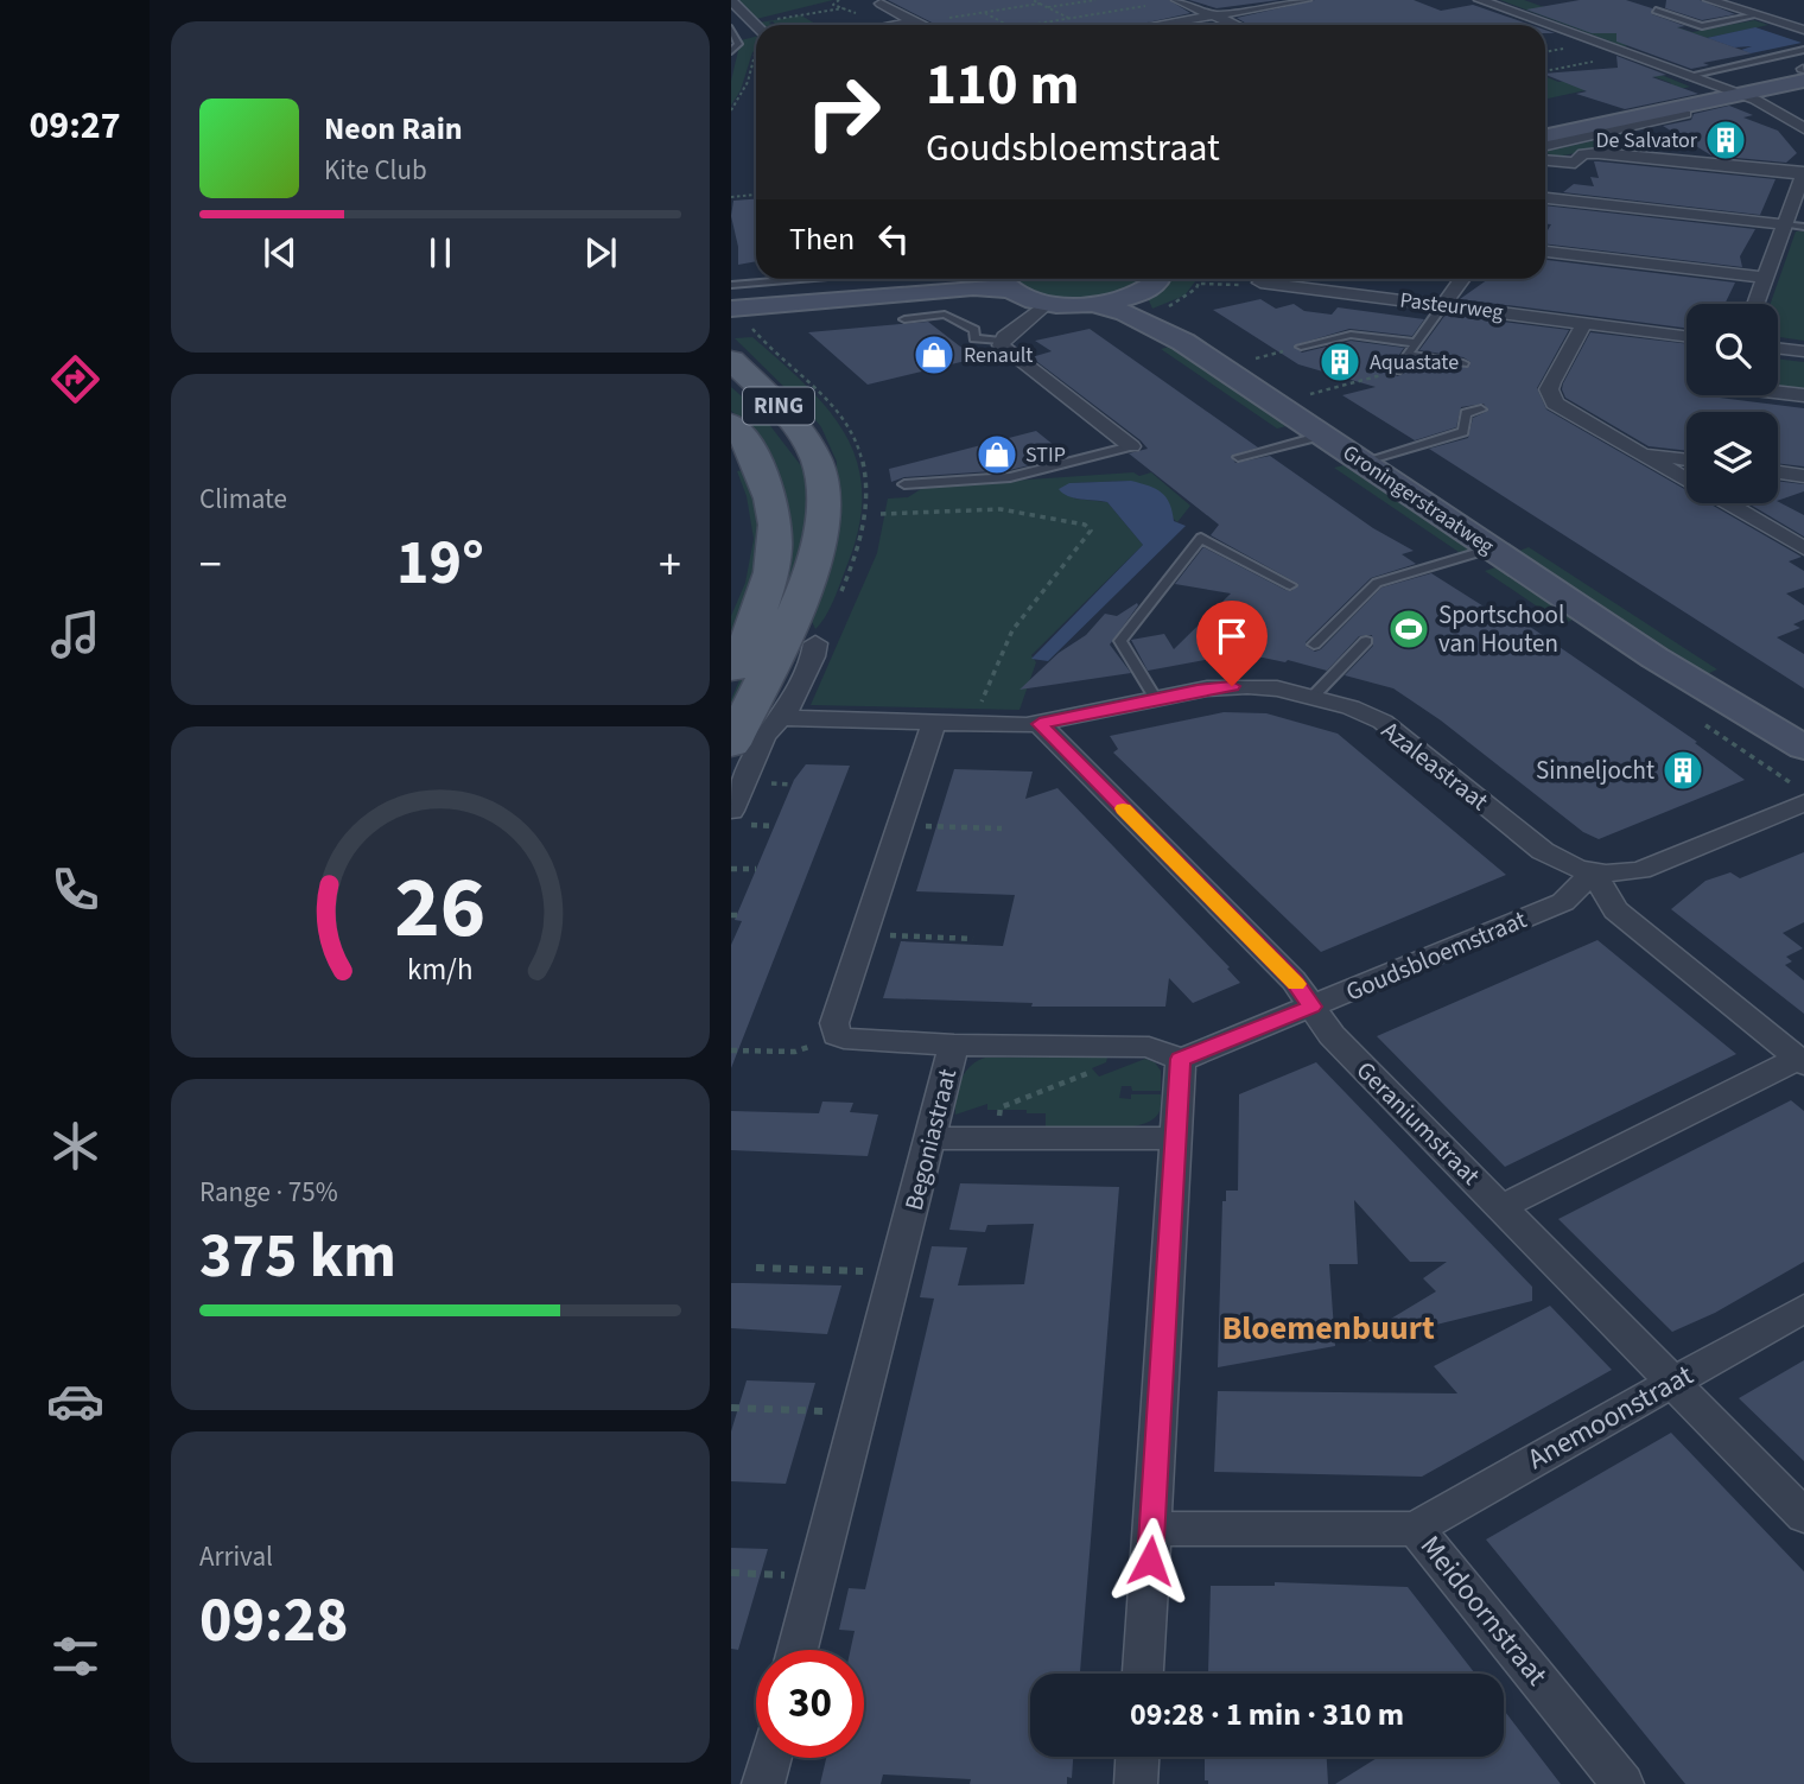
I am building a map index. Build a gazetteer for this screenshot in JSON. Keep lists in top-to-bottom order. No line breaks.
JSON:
{"streets":{"main road":["RING","Groningerstraatweg"],"street":["Pasteurweg","Azaleastraat","Goudsbloemstraat","Geraniumstraat","Begoniastraat","Anemoonstraat","Meidoornstraat"]},"crossings":[["Azaleastraat","Goudsbloemstraat"],["Azaleastraat","Geraniumstraat"],["Goudsbloemstraat","Geraniumstraat"],["Goudsbloemstraat","Begoniastraat"],["Geraniumstraat","Anemoonstraat"],["Anemoonstraat","Meidoornstraat"]],"districts":["Bloemenbuurt"],"places":{"building":["De Salvator","Aquastate","Sinneljocht"],"shop":["Renault","STIP"],"sports":["Sportschool van Houten"]},"page":{"tabs":"09:27","turn":["110 m","Goudsbloemstraat"],"song":["Neon Rain","Kite Club"],"then":"Then","tile":["Climate",["Range · 75%","375 km"],["Arrival","09:28"]],"heat":["−","19°","+"],"limit":"30","trip":"09:28 · 1 min · 310 m","gauge":["26","km/h"]}}
